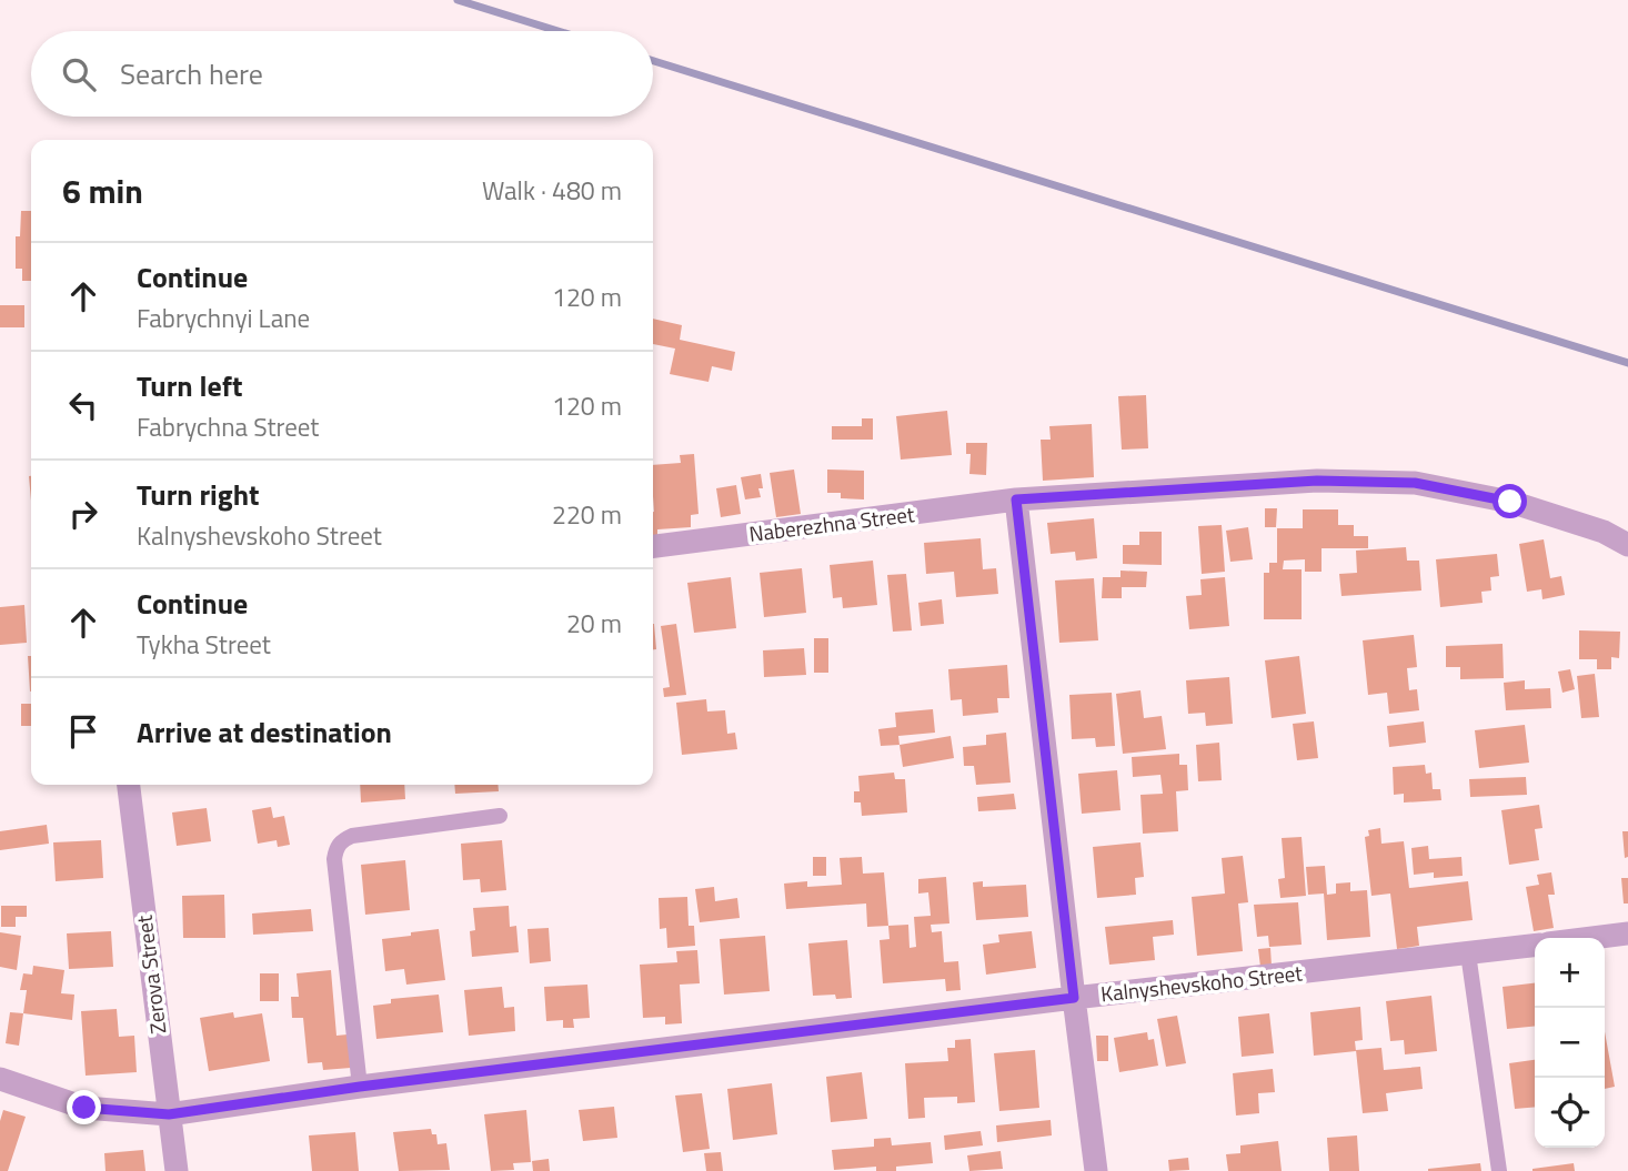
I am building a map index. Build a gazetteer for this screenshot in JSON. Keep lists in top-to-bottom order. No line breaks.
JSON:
{"streets":{"street":["Naberezhna Street","Zerova Street","Kalnyshevskoho Street"]},"crossings":[["Zerova Street","Kalnyshevskoho Street"]],"page":{"search":"Search here","heading":["6 min","Walk · 480 m"],"list":[["Continue","Fabrychnyi Lane","120 m"],["Turn left","Fabrychna Street","120 m"],["Turn right","Kalnyshevskoho Street","220 m"],["Continue","Tykha Street","20 m"],"Arrive at destination"],"map_buttons":["+","−"]}}
